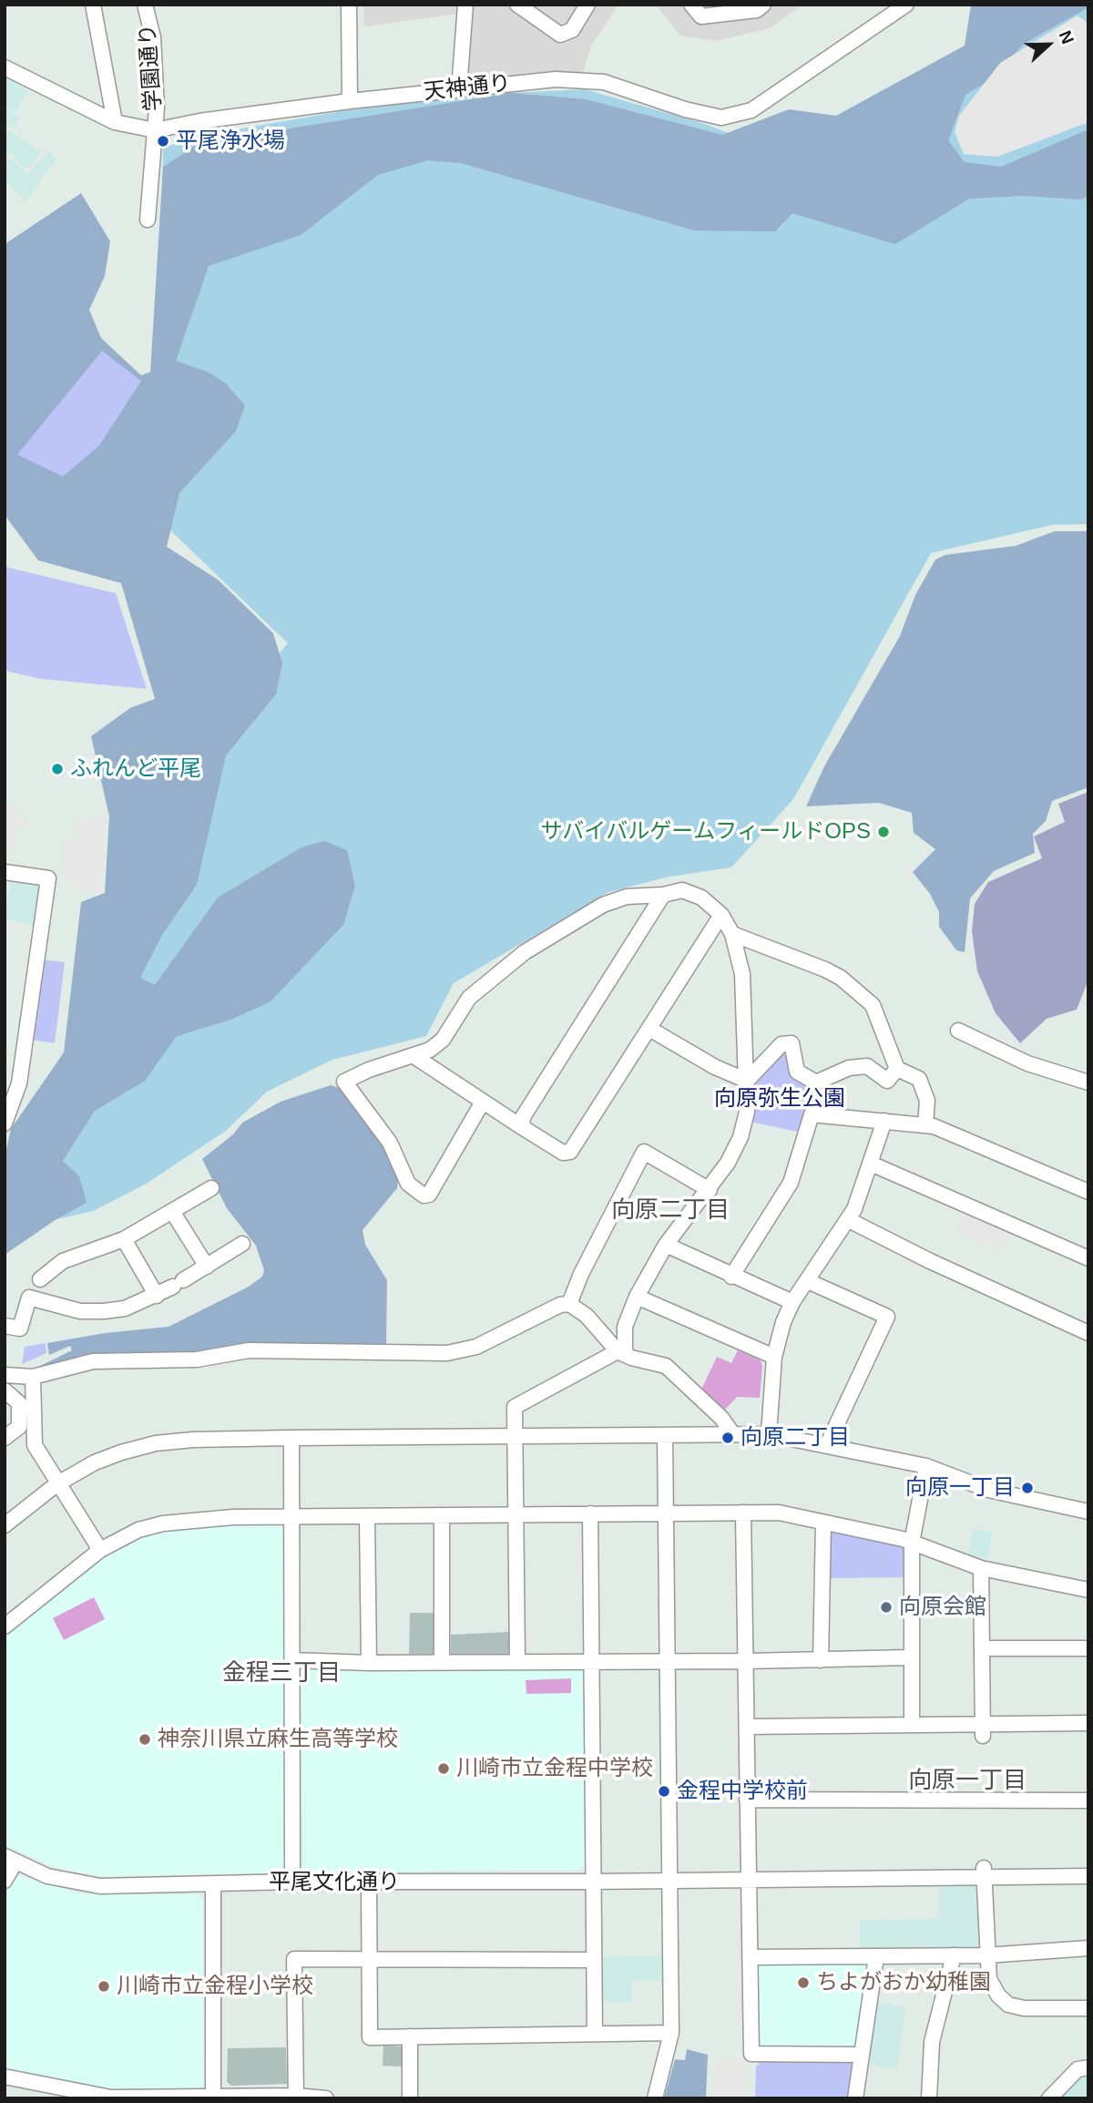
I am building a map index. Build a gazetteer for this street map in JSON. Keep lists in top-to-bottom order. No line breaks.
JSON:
{"streets":{"street":["学園通り","天神通り","平尾文化通り"]},"crossings":[["学園通り","天神通り"]],"districts":["向原二丁目","金程三丁目","向原一丁目"],"parks":["向原弥生公園"],"places":["平尾浄水場","ふれんど平尾","サバイバルゲームフィールドOPS","向原二丁目","向原一丁目","向原会館","神奈川県立麻生高等学校","川崎市立金程中学校","金程中学校前","ちよがおか幼稚園","川崎市立金程小学校"],"north":"right"}
